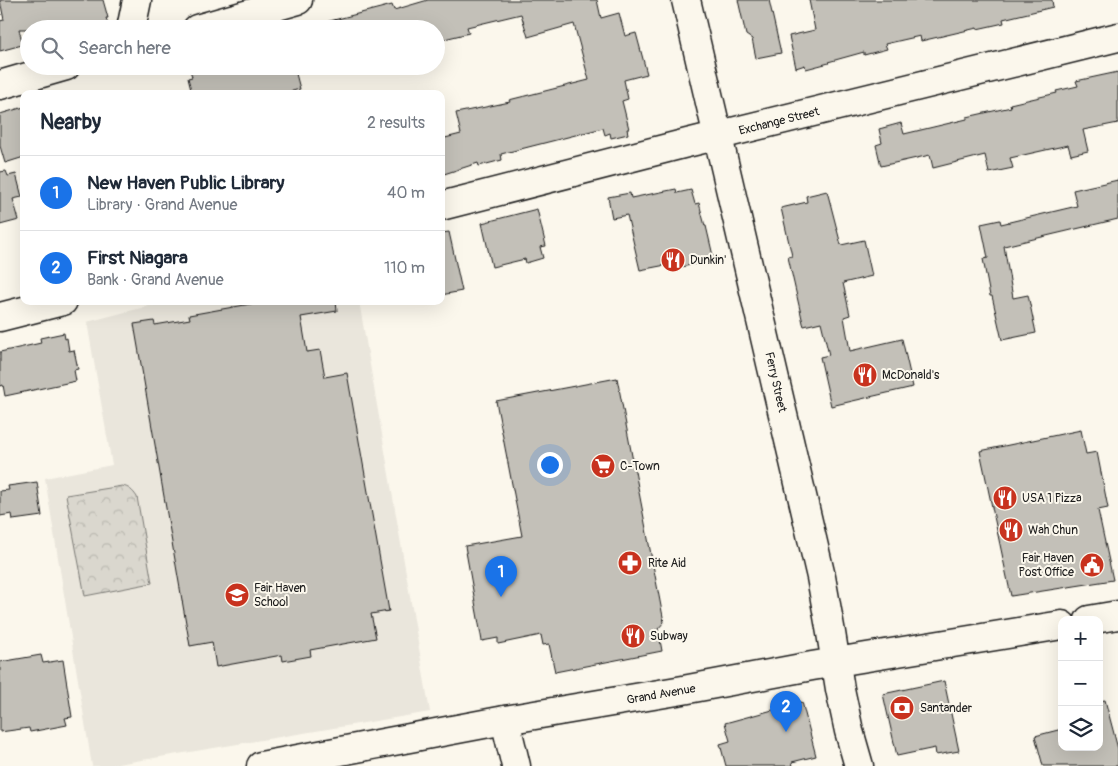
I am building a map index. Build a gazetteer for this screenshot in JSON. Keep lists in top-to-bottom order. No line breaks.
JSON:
{"streets":{"main road":["Exchange Street","Ferry Street","Grand Avenue"]},"crossings":[["Exchange Street","Ferry Street"],["Ferry Street","Grand Avenue"]],"places":{"restaurant":["Dunkin'","McDonald's","USA 1 Pizza","Wah Chun","Subway"],"supermarket":["C-Town"],"pharmacy":["Rite Aid"],"public building":["Fair Haven Post Office"],"school or university":["Fair Haven School"],"bank":["Santander"]},"page":{"search":"Search here","heading":["Nearby","2 results"],"list":[{"mark":"1","name":"New Haven Public Library","note":"Library · Grand Avenue","value":"40 m"},{"mark":"2","name":"First Niagara","note":"Bank · Grand Avenue","value":"110 m"}],"pins":["1","2"],"map_buttons":["+","−"]}}
